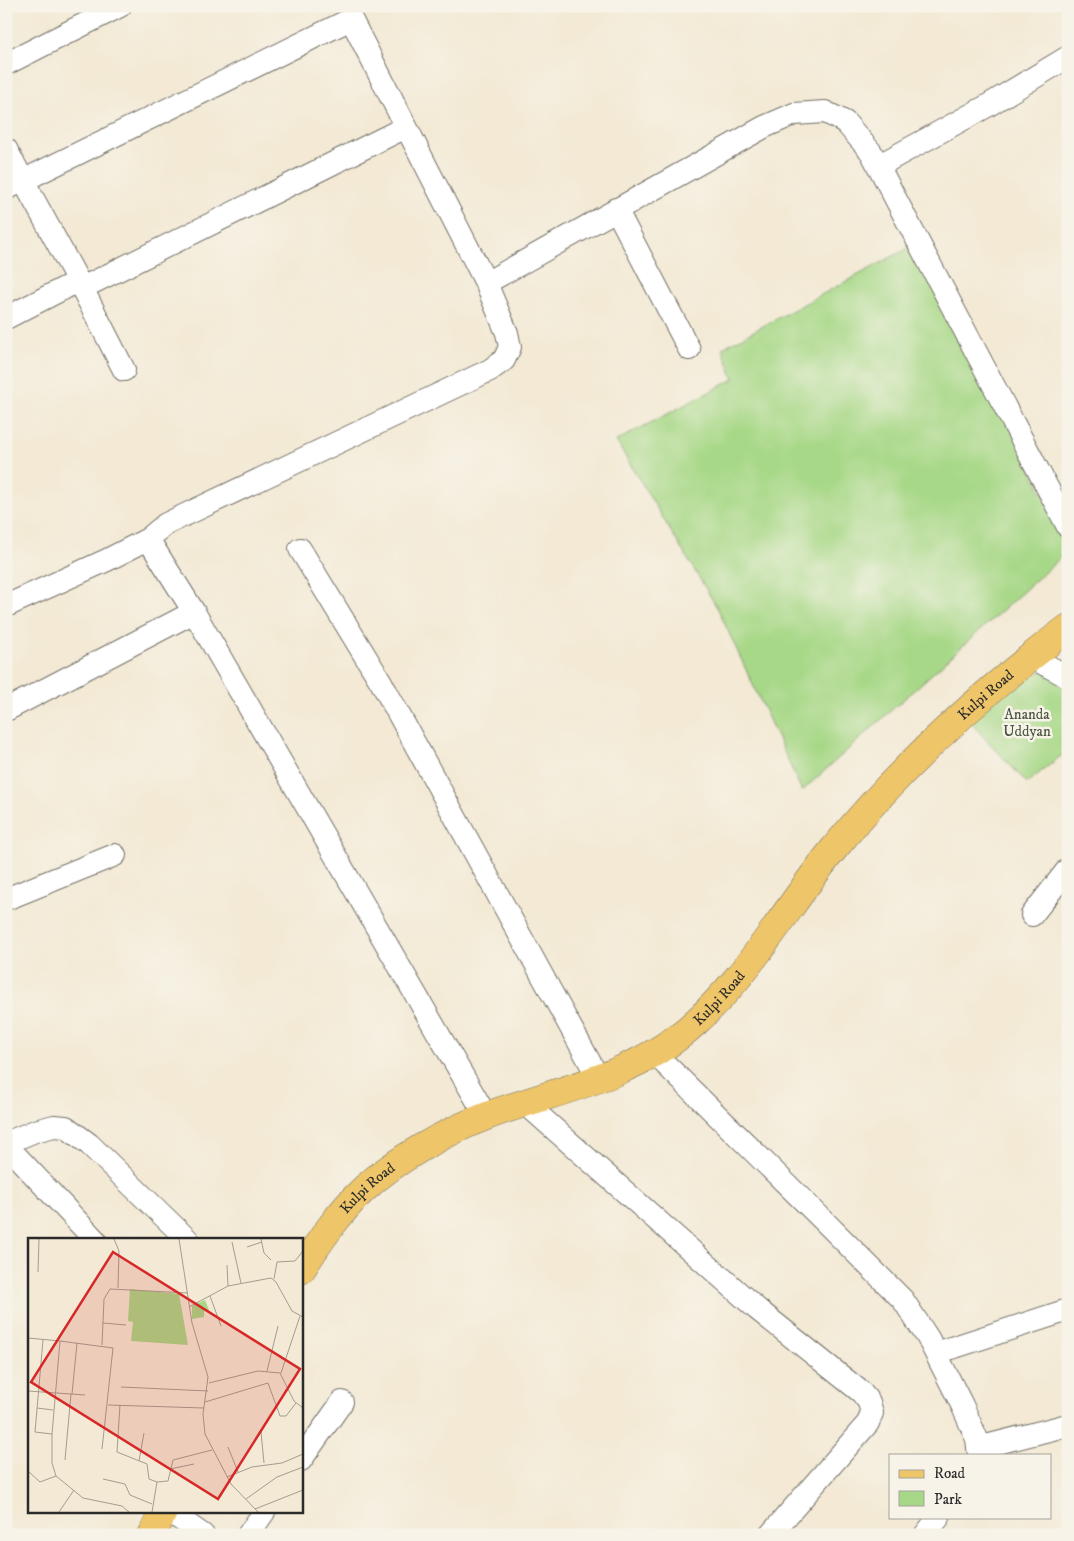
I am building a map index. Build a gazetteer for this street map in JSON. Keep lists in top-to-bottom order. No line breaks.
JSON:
{"streets":{"main road":["Kulpi Road"]},"parks":["Ananda Uddyan"],"legend":["Road","Park"]}
